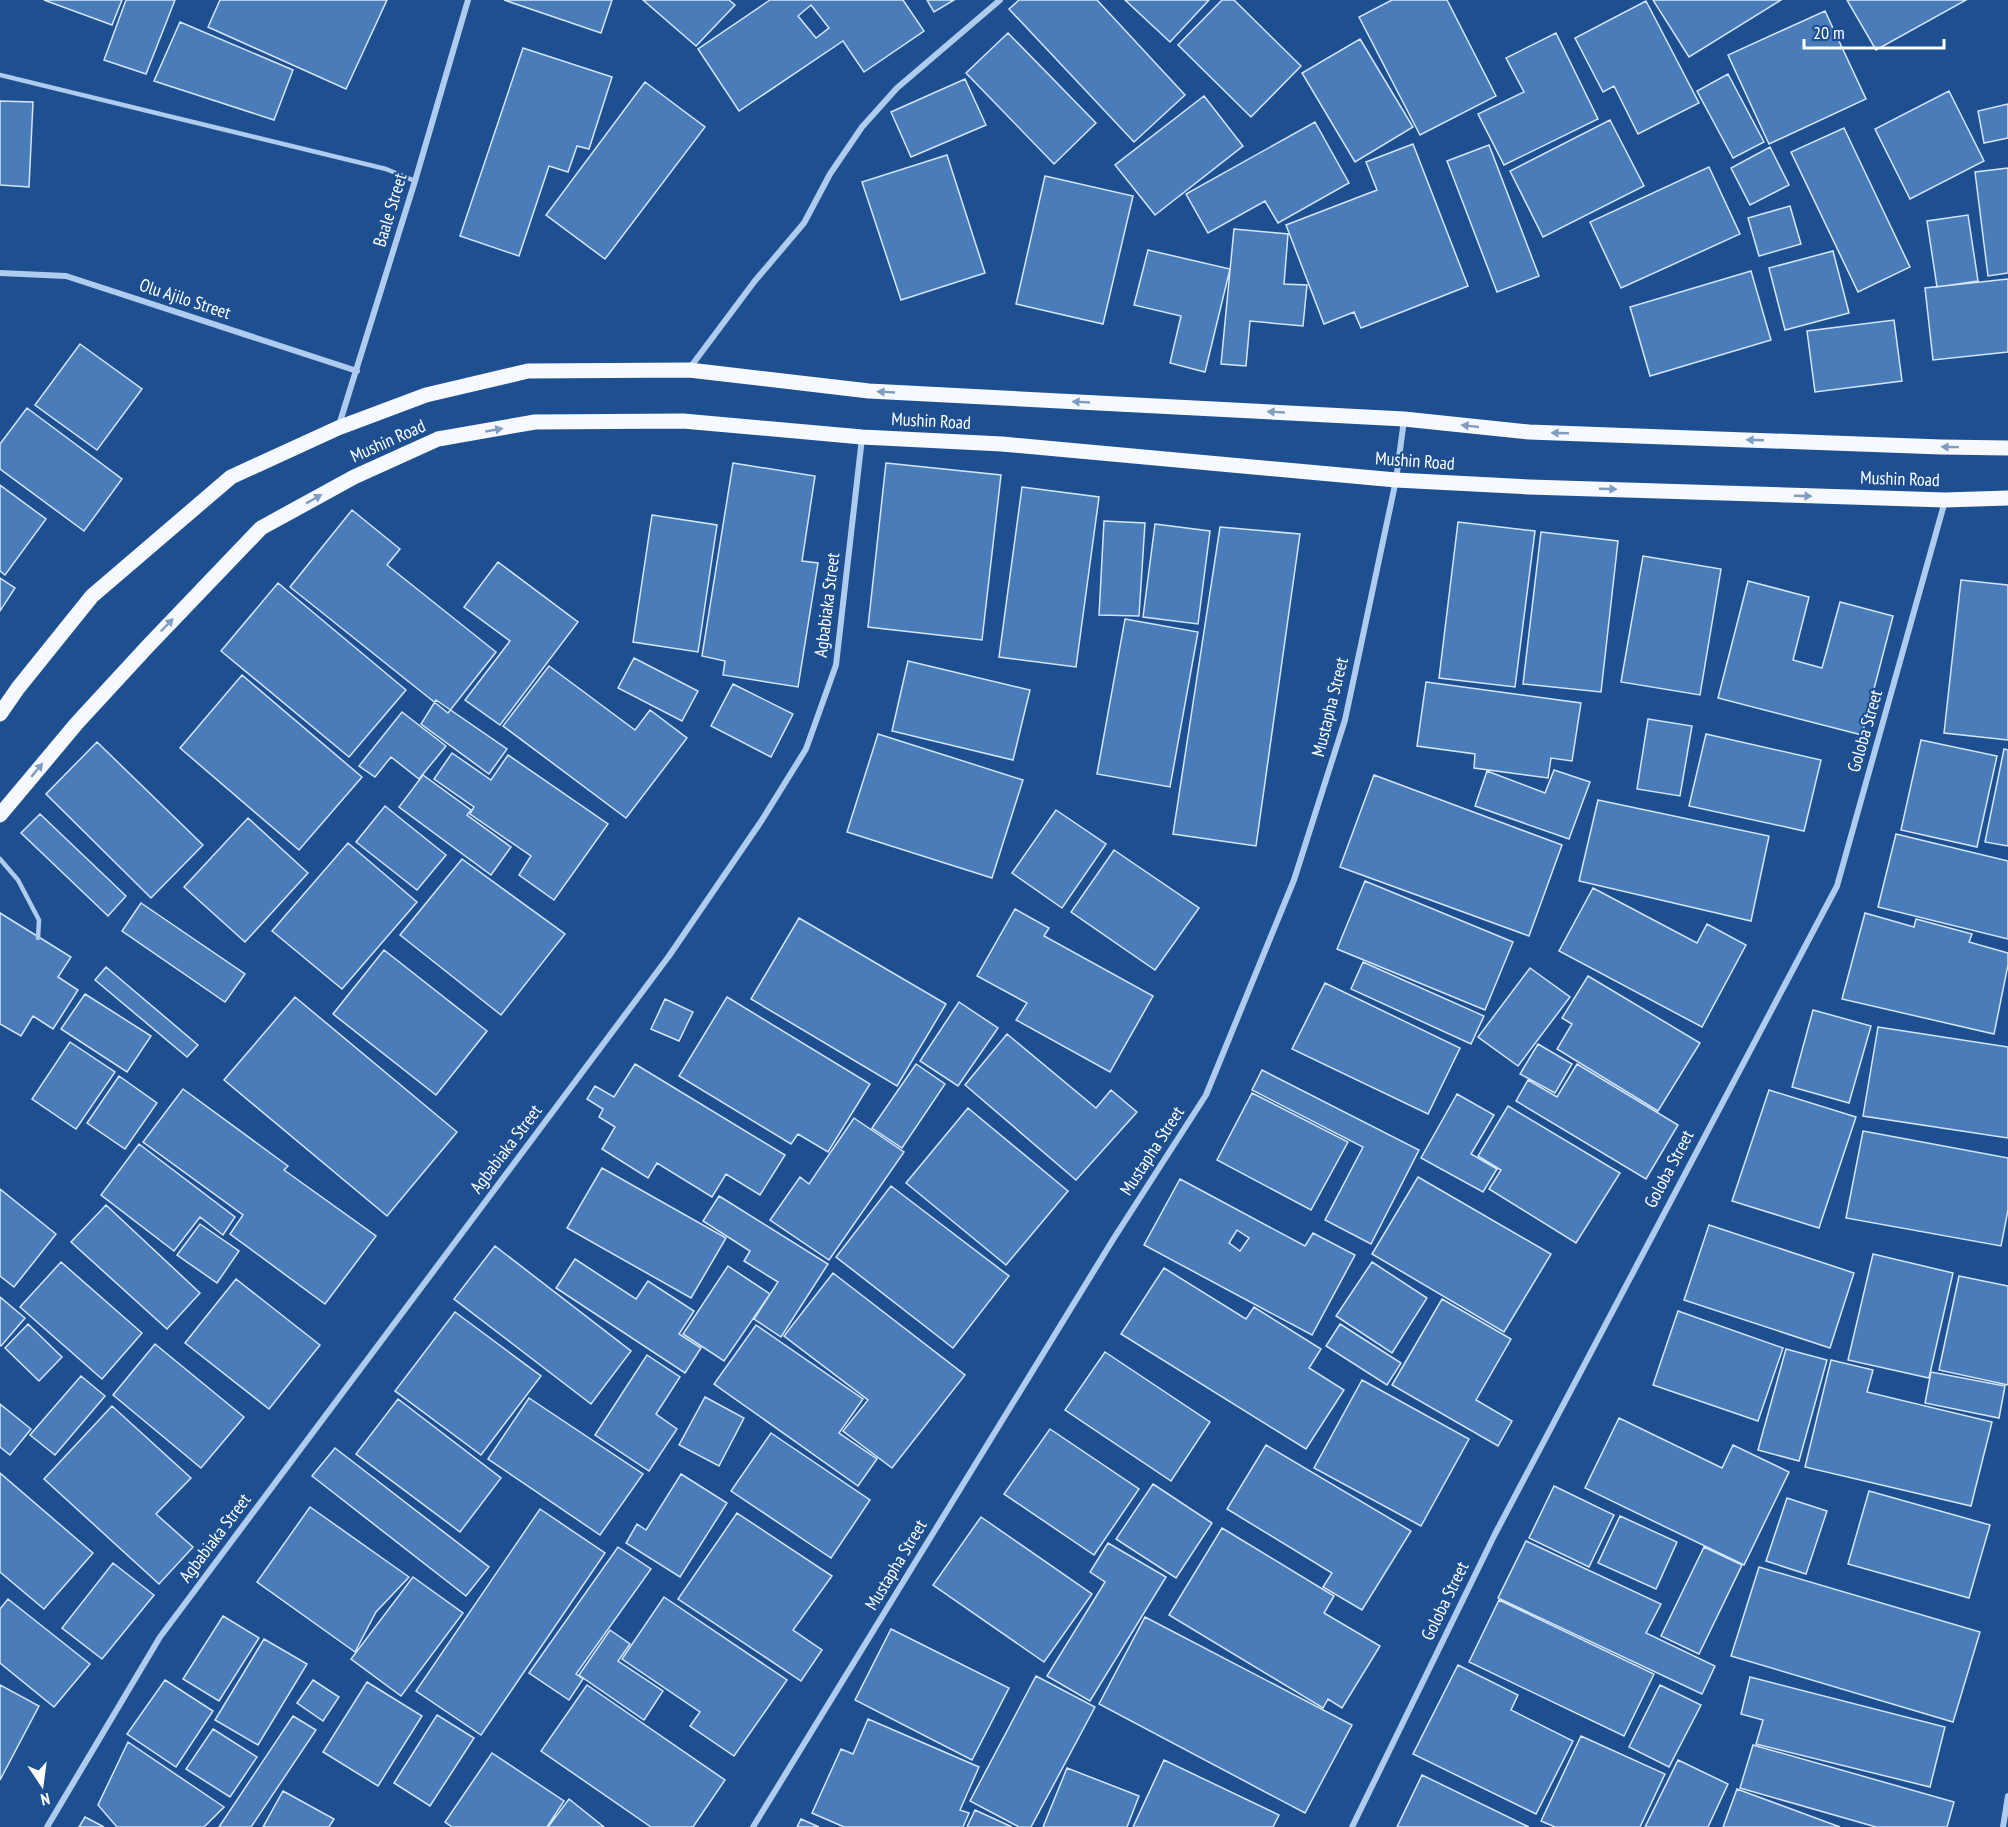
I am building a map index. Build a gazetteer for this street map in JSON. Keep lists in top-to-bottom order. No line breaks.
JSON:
{"streets":{"main road":["Mushin Road"],"street":["Baale Street","Olu Ajilo Street","Agbabiaka Street","Mustapha Street","Goloba Street"]},"crossings":[["Baale Street","Olu Ajilo Street"],["Baale Street","Mushin Road"],["Mushin Road","Agbabiaka Street"],["Mushin Road","Mustapha Street"],["Mushin Road","Goloba Street"]],"scale_bar":"20 m","north":"bottom"}
